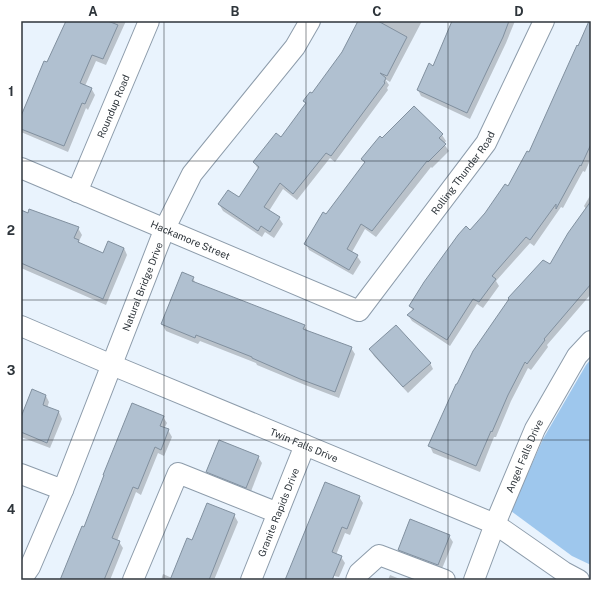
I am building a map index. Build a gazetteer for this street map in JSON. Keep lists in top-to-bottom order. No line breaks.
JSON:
{"streets":{"street":["Roundup Road","Rolling Thunder Road","Hackamore Street","Natural Bridge Drive","Twin Falls Drive","Angel Falls Drive","Granite Rapids Drive"]},"crossings":[["Roundup Road","Hackamore Street"],["Rolling Thunder Road","Hackamore Street"],["Hackamore Street","Natural Bridge Drive"],["Natural Bridge Drive","Twin Falls Drive"],["Twin Falls Drive","Angel Falls Drive"],["Twin Falls Drive","Granite Rapids Drive"]],"grid":{"columns":["A","B","C","D"],"rows":["1","2","3","4"]}}
